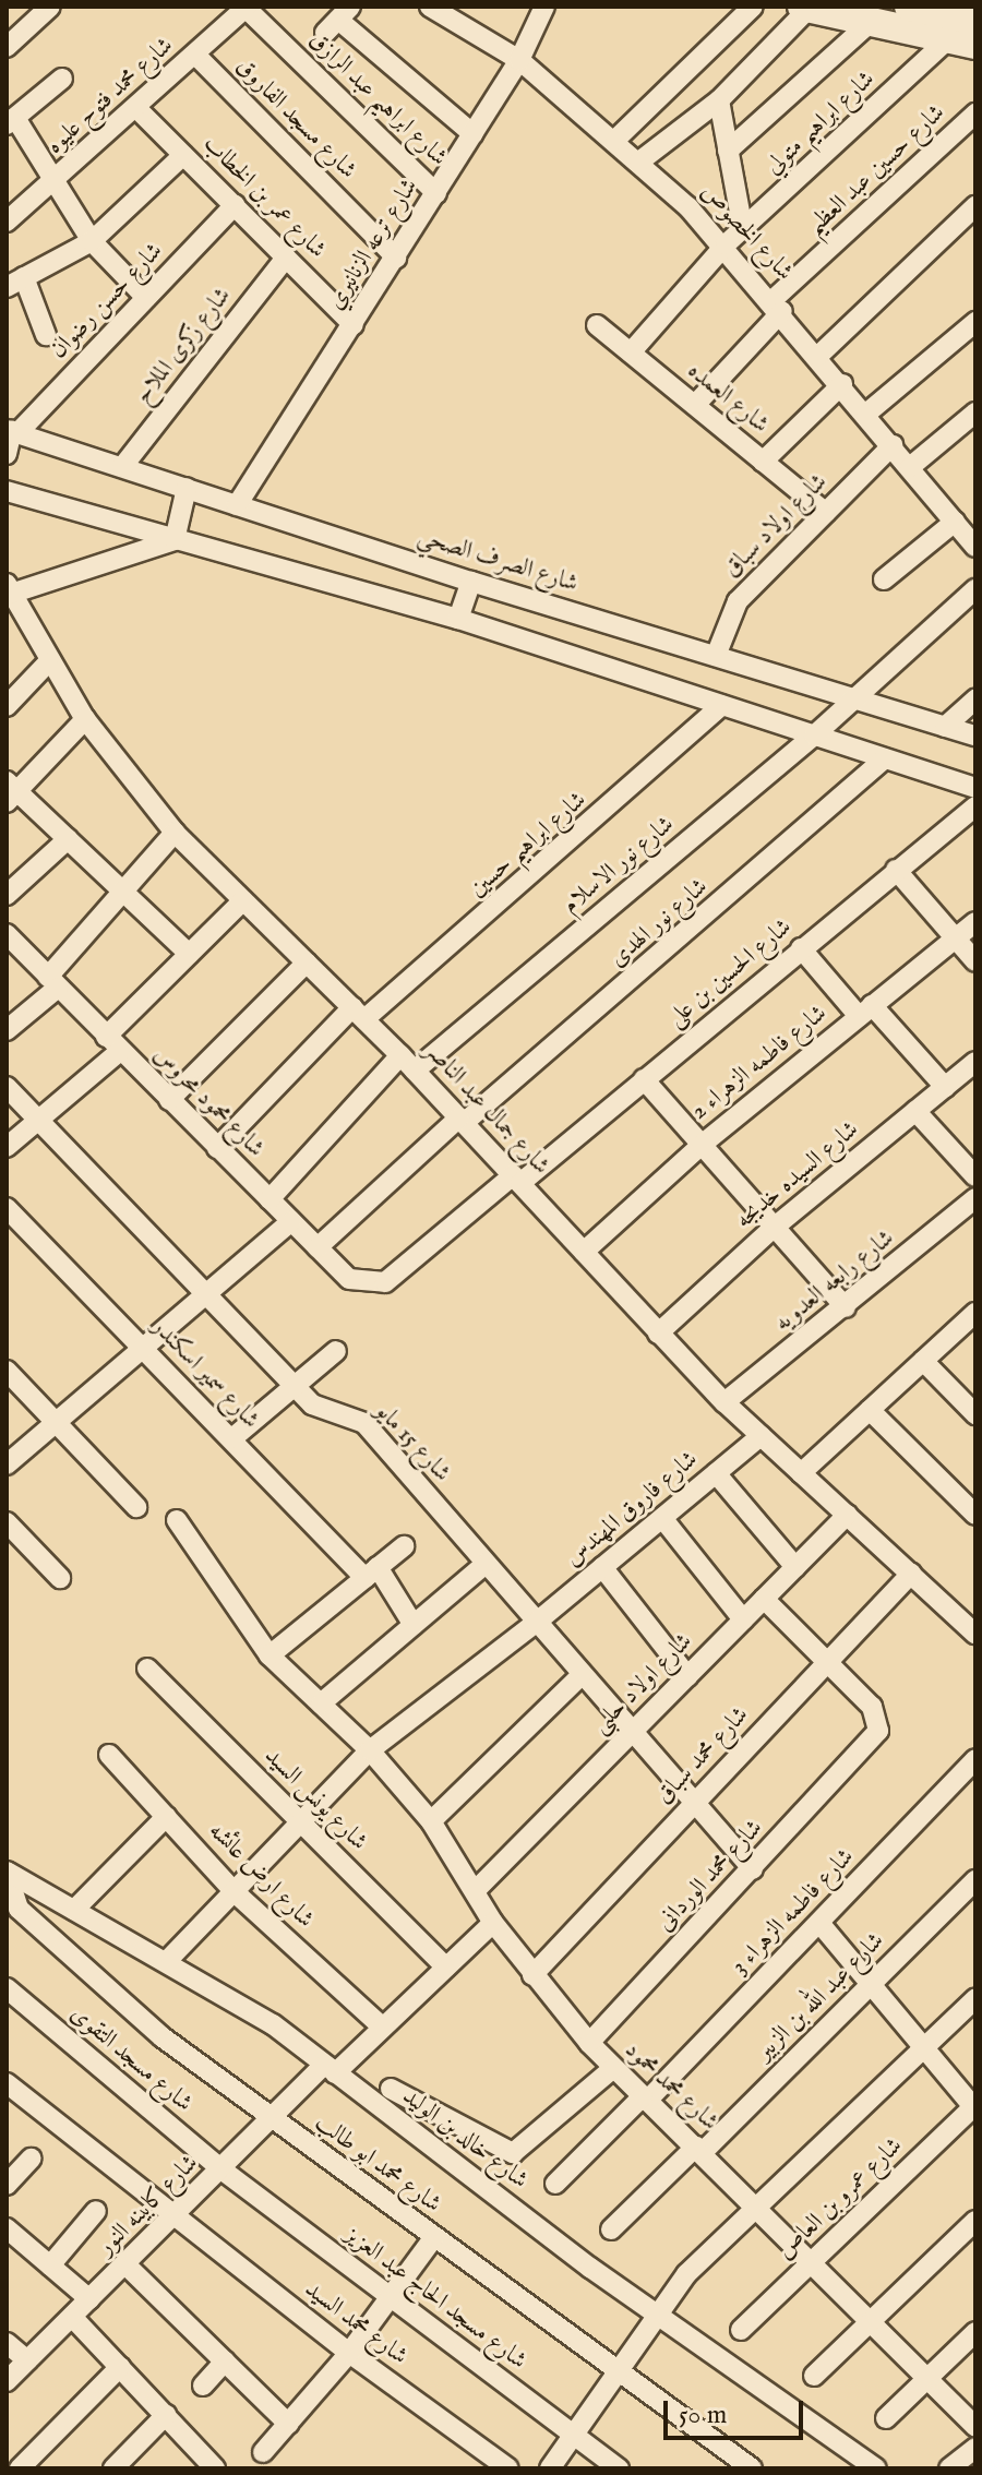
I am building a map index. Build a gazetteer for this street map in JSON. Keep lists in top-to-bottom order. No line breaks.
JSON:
{"streets":{"street":["شارع محمد فتوح عليوه","شارع ابراهيم عبد الرازق","شارع مسجد الفاروق","شارع ابراهيم متولي","شارع حسين عبد العظيم","شارع عمر بن الخطاب","شارع الخصوص","شارع ترعه الزنانيري","شارع حسن رضوان","شارع زكرى الملاح","شارع العمده","شارع اولاد سباق","شارع الصرف الصحي","شارع ابراهيم حسين","شارع نور الاسلام","شارع نور الهدى","شارع الحسين بن على","شارع فاطمه الزهراء 2","شارع محمود محروس","شارع جمال عبد الناصر","شارع السيده خديجه","شارع رابعه العدويه","شارع سمير اسكندر","شارع 15 مايو","شارع فاروق المهندس","شارع اولاد حلبى","شارع محمد سباق","شارع يونس السيد","شارع ارض عائشه","شارع محمد الوردانى","شارع فاطمه الزهراء 3","شارع عبد الله بن الزبير","شارع مسجد التقوى","شارع محمد محمود","شارع خالد بن الوليد","شارع محمد ابو طالب","شارع عمرو بن العاص","شارع كابينه النور","شارع مسجد الحاج عبد العزيز","شارع محمد السيد"]},"crossings":[["شارع محمد فتوح عليوه","شارع ابراهيم عبد الرازق"],["شارع محمد فتوح عليوه","شارع مسجد الفاروق"],["شارع محمد فتوح عليوه","شارع عمر بن الخطاب"],["شارع ابراهيم عبد الرازق","شارع ترعه الزنانيري"],["شارع مسجد الفاروق","شارع ترعه الزنانيري"],["شارع ابراهيم متولي","شارع الخصوص"],["شارع ابراهيم متولي","شارع العمده"],["شارع حسين عبد العظيم","شارع الخصوص"],["شارع حسين عبد العظيم","شارع العمده"],["شارع عمر بن الخطاب","شارع ترعه الزنانيري"],["شارع عمر بن الخطاب","شارع حسن رضوان"],["شارع عمر بن الخطاب","شارع زكرى الملاح"],["شارع الخصوص","شارع ترعه الزنانيري"],["شارع الخصوص","شارع اولاد سباق"],["شارع ترعه الزنانيري","شارع الصرف الصحي"],["شارع حسن رضوان","شارع الصرف الصحي"],["شارع زكرى الملاح","شارع الصرف الصحي"],["شارع العمده","شارع اولاد سباق"],["شارع اولاد سباق","شارع الصرف الصحي"],["شارع الصرف الصحي","شارع نور الاسلام"],["شارع ابراهيم حسين","شارع محمود محروس"],["شارع ابراهيم حسين","شارع جمال عبد الناصر"],["شارع نور الاسلام","شارع محمود محروس"],["شارع نور الاسلام","شارع جمال عبد الناصر"],["شارع نور الهدى","شارع محمود محروس"],["شارع نور الهدى","شارع جمال عبد الناصر"],["شارع الحسين بن على","شارع محمود محروس"],["شارع الحسين بن على","شارع جمال عبد الناصر"],["شارع فاطمه الزهراء 2","شارع جمال عبد الناصر"],["شارع جمال عبد الناصر","شارع السيده خديجه"],["شارع جمال عبد الناصر","شارع رابعه العدويه"],["شارع جمال عبد الناصر","شارع فاروق المهندس"],["شارع جمال عبد الناصر","شارع اولاد حلبى"],["شارع جمال عبد الناصر","شارع محمد سباق"],["شارع 15 مايو","شارع فاروق المهندس"],["شارع 15 مايو","شارع اولاد حلبى"],["شارع 15 مايو","شارع محمد سباق"],["شارع 15 مايو","شارع محمد الوردانى"],["شارع فاروق المهندس","شارع يونس السيد"],["شارع فاروق المهندس","شارع ارض عائشه"],["شارع فاروق المهندس","شارع محمد محمود"],["شارع فاروق المهندس","شارع خالد بن الوليد"],["شارع اولاد حلبى","شارع محمد محمود"],["شارع محمد سباق","شارع محمد الوردانى"],["شارع محمد سباق","شارع محمد محمود"],["شارع يونس السيد","شارع كابينه النور"],["شارع ارض عائشه","شارع كابينه النور"],["شارع محمد الوردانى","شارع محمد محمود"],["شارع فاطمه الزهراء 3","شارع محمد محمود"],["شارع عبد الله بن الزبير","شارع محمد محمود"],["شارع مسجد التقوى","شارع كابينه النور"],["شارع مسجد التقوى","شارع مسجد الحاج عبد العزيز"],["شارع محمد محمود","شارع خالد بن الوليد"],["شارع محمد محمود","شارع عمرو بن العاص"],["شارع محمد محمود","شارع كابينه النور"],["شارع خالد بن الوليد","شارع محمد ابو طالب"],["شارع خالد بن الوليد","شارع كابينه النور"],["شارع محمد ابو طالب","شارع كابينه النور"],["شارع كابينه النور","شارع مسجد الحاج عبد العزيز"],["شارع كابينه النور","شارع محمد السيد"]],"scale_bar":"50 m"}
